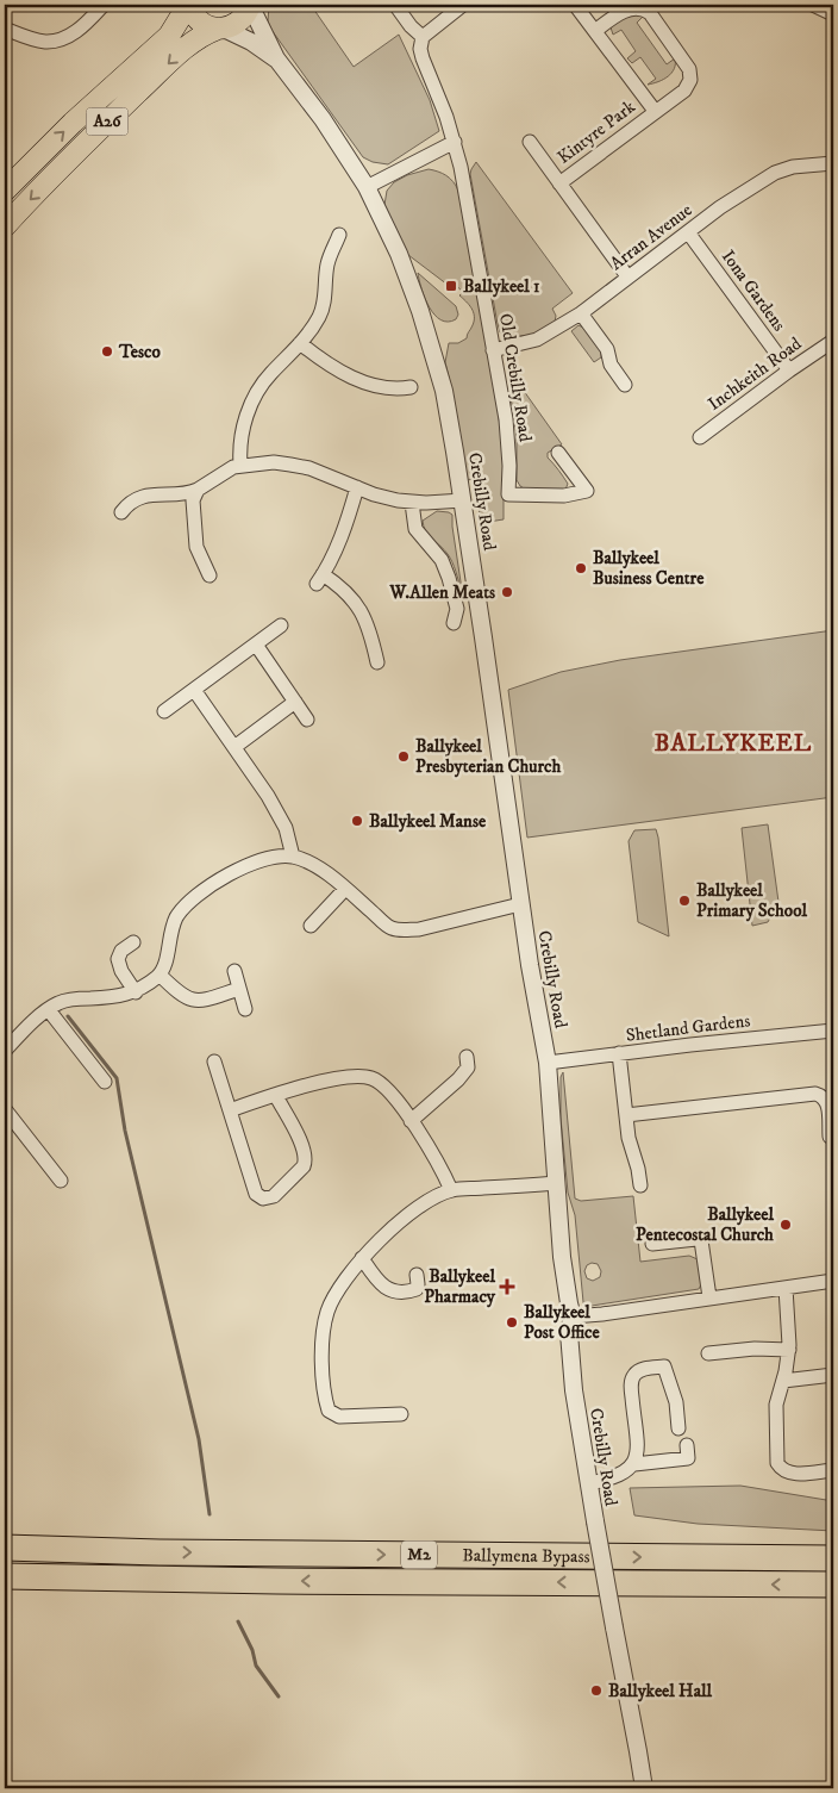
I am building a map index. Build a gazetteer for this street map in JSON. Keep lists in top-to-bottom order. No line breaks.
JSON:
{"streets":{"highway":["M2","Ballymena Bypass"],"main road":["A26"],"street":["Kintyre Park","Arran Avenue","Iona Gardens","Inchkeith Road","Old Crebilly Road","Crebilly Road","Shetland Gardens"]},"crossings":[["A26","Crebilly Road"],["Kintyre Park","Arran Avenue"],["Arran Avenue","Iona Gardens"],["Arran Avenue","Old Crebilly Road"],["Iona Gardens","Inchkeith Road"],["Crebilly Road","Shetland Gardens"],["M2","Ballymena Bypass"]],"districts":["BALLYKEEL"],"places":{"transit":["Ballykeel 1"],"other":["Tesco","Ballykeel Business Centre","W.Allen Meats","Ballykeel Presbyterian Church","Ballykeel Manse","Ballykeel Primary School","Ballykeel Pentecostal Church","Ballykeel Post Office","Ballykeel Hall"],"health":["Ballykeel Pharmacy"]}}
